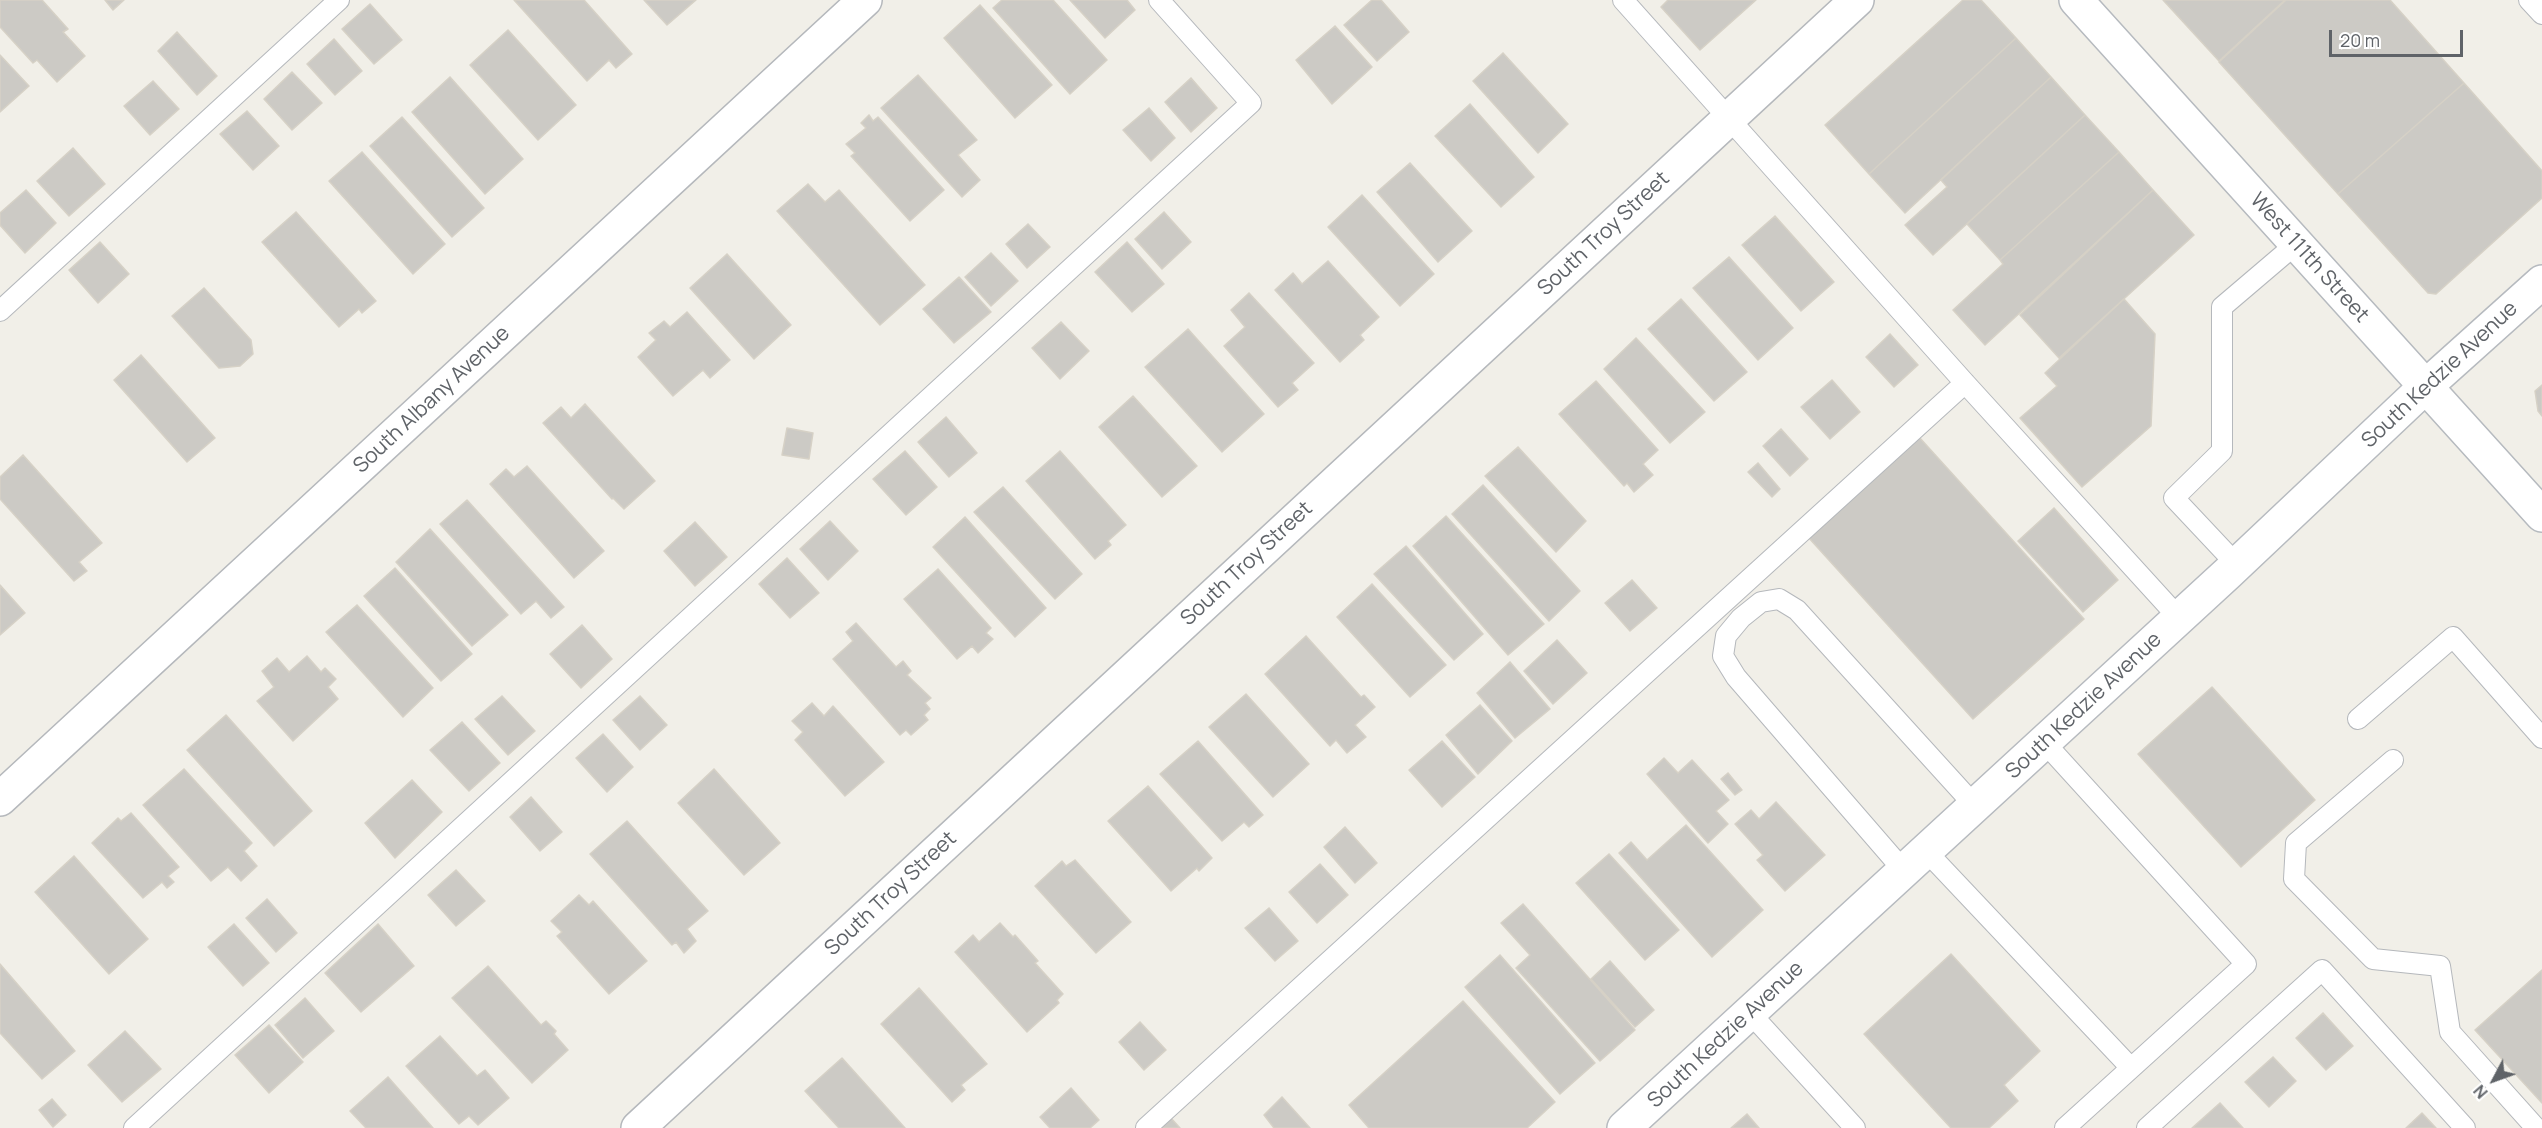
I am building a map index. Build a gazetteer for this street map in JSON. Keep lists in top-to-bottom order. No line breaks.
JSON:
{"streets":{"street":["South Troy Street","West 111th Street","South Kedzie Avenue","South Albany Avenue"]},"crossings":[["West 111th Street","South Kedzie Avenue"]],"scale_bar":"20 m","north":"bottom left"}
